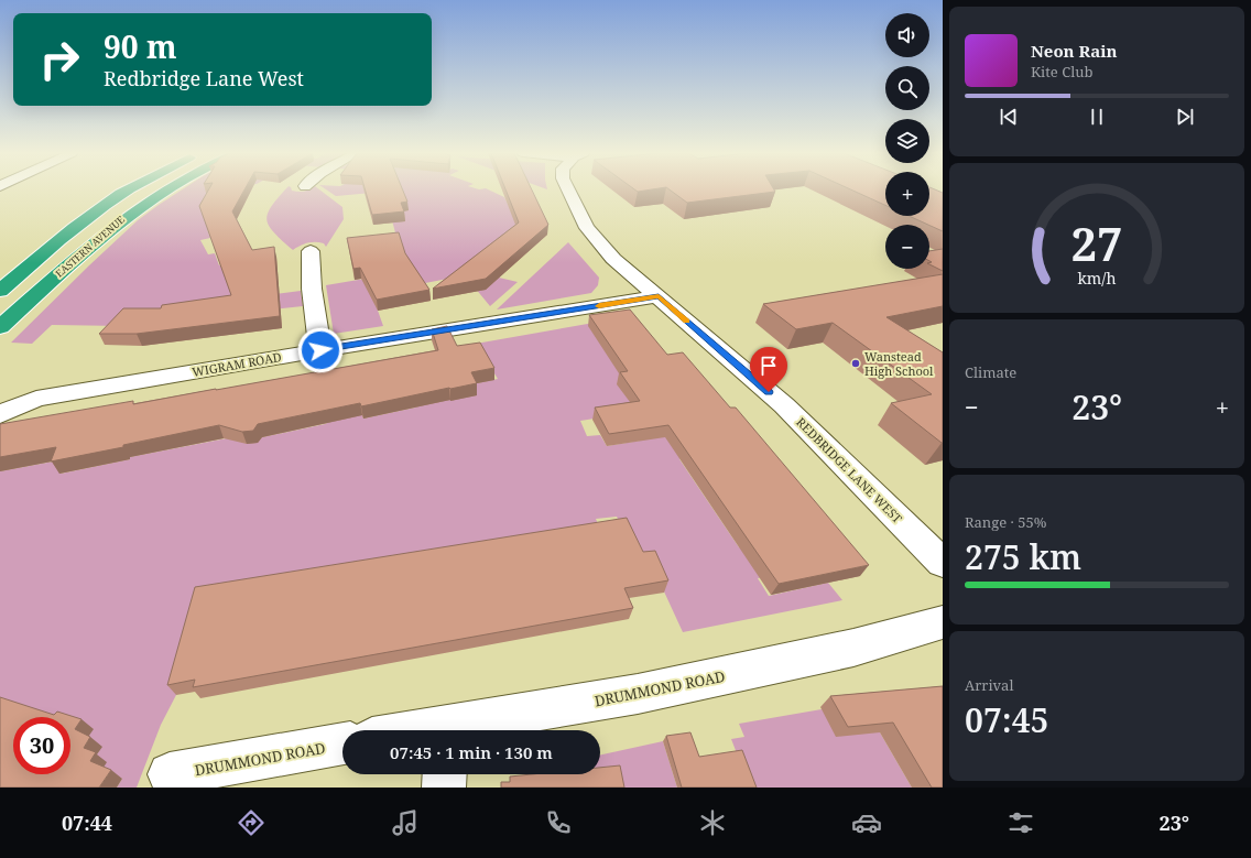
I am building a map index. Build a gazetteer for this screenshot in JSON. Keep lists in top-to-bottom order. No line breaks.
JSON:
{"streets":{"highway":["EASTERN AVENUE"],"street":["WIGRAM ROAD","REDBRIDGE LANE WEST","DRUMMOND ROAD"]},"crossings":[["WIGRAM ROAD","REDBRIDGE LANE WEST"]],"places":["Wanstead High School"],"page":{"map_buttons":["+","−"],"turn":["90 m","Redbridge Lane West"],"song":["Neon Rain","Kite Club"],"tile":["Climate",["Range · 55%","275 km"],["Arrival","07:45"]],"heat":["−","23°","+"],"limit":"30","trip":"07:45 · 1 min · 130 m","tabs":["07:44","23°"],"gauge":["27","km/h"]}}
